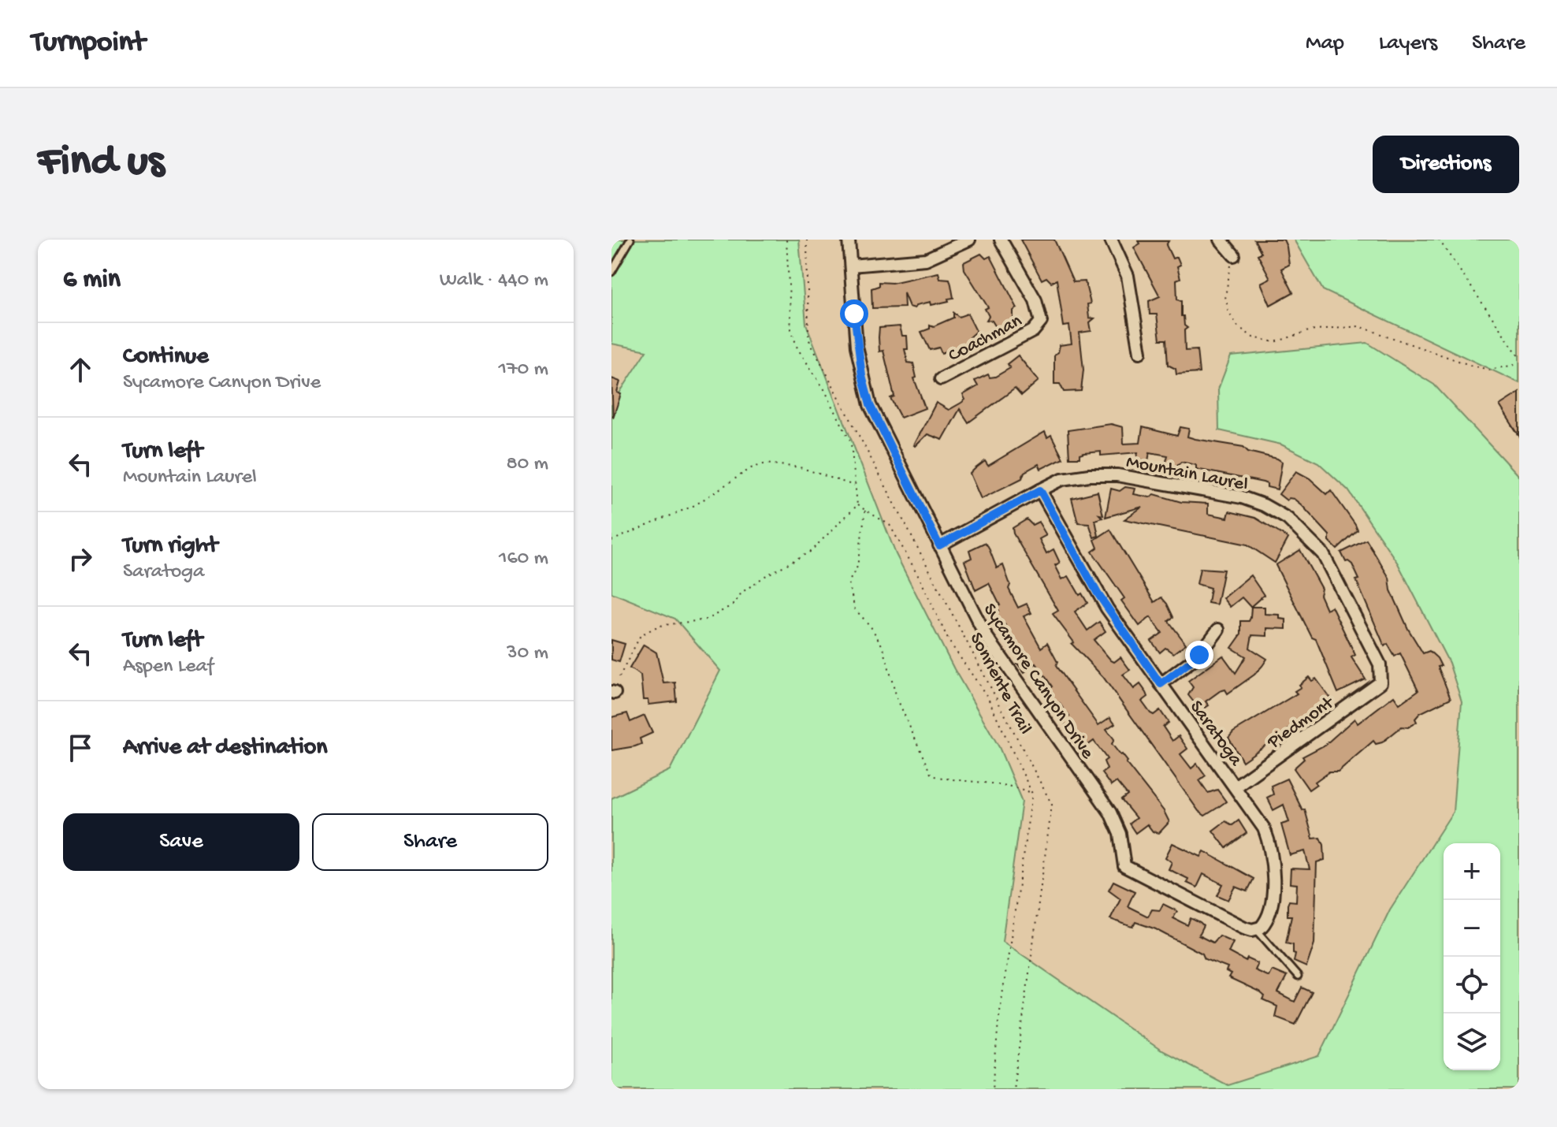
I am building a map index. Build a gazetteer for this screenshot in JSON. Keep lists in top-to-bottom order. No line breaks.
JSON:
{"streets":{"street":["Coachman","Mountain Laurel","Sycamore Canyon Drive","Piedmont","Saratoga"],"path":["Sonriente Trail"]},"crossings":[["Mountain Laurel","Sycamore Canyon Drive"],["Mountain Laurel","Piedmont"],["Mountain Laurel","Saratoga"],["Sycamore Canyon Drive","Saratoga"],["Piedmont","Saratoga"]],"page":{"header":"Turnpoint","nav":["Map","Layers","Share"],"buttons":["Directions",["Save","Share"]],"title":"Find us","heading":["6 min","Walk · 440 m"],"list":[["Continue","Sycamore Canyon Drive","170 m"],["Turn left","Mountain Laurel","80 m"],["Turn right","Saratoga","160 m"],["Turn left","Aspen Leaf","30 m"],"Arrive at destination"],"map_buttons":["+","−"]}}
